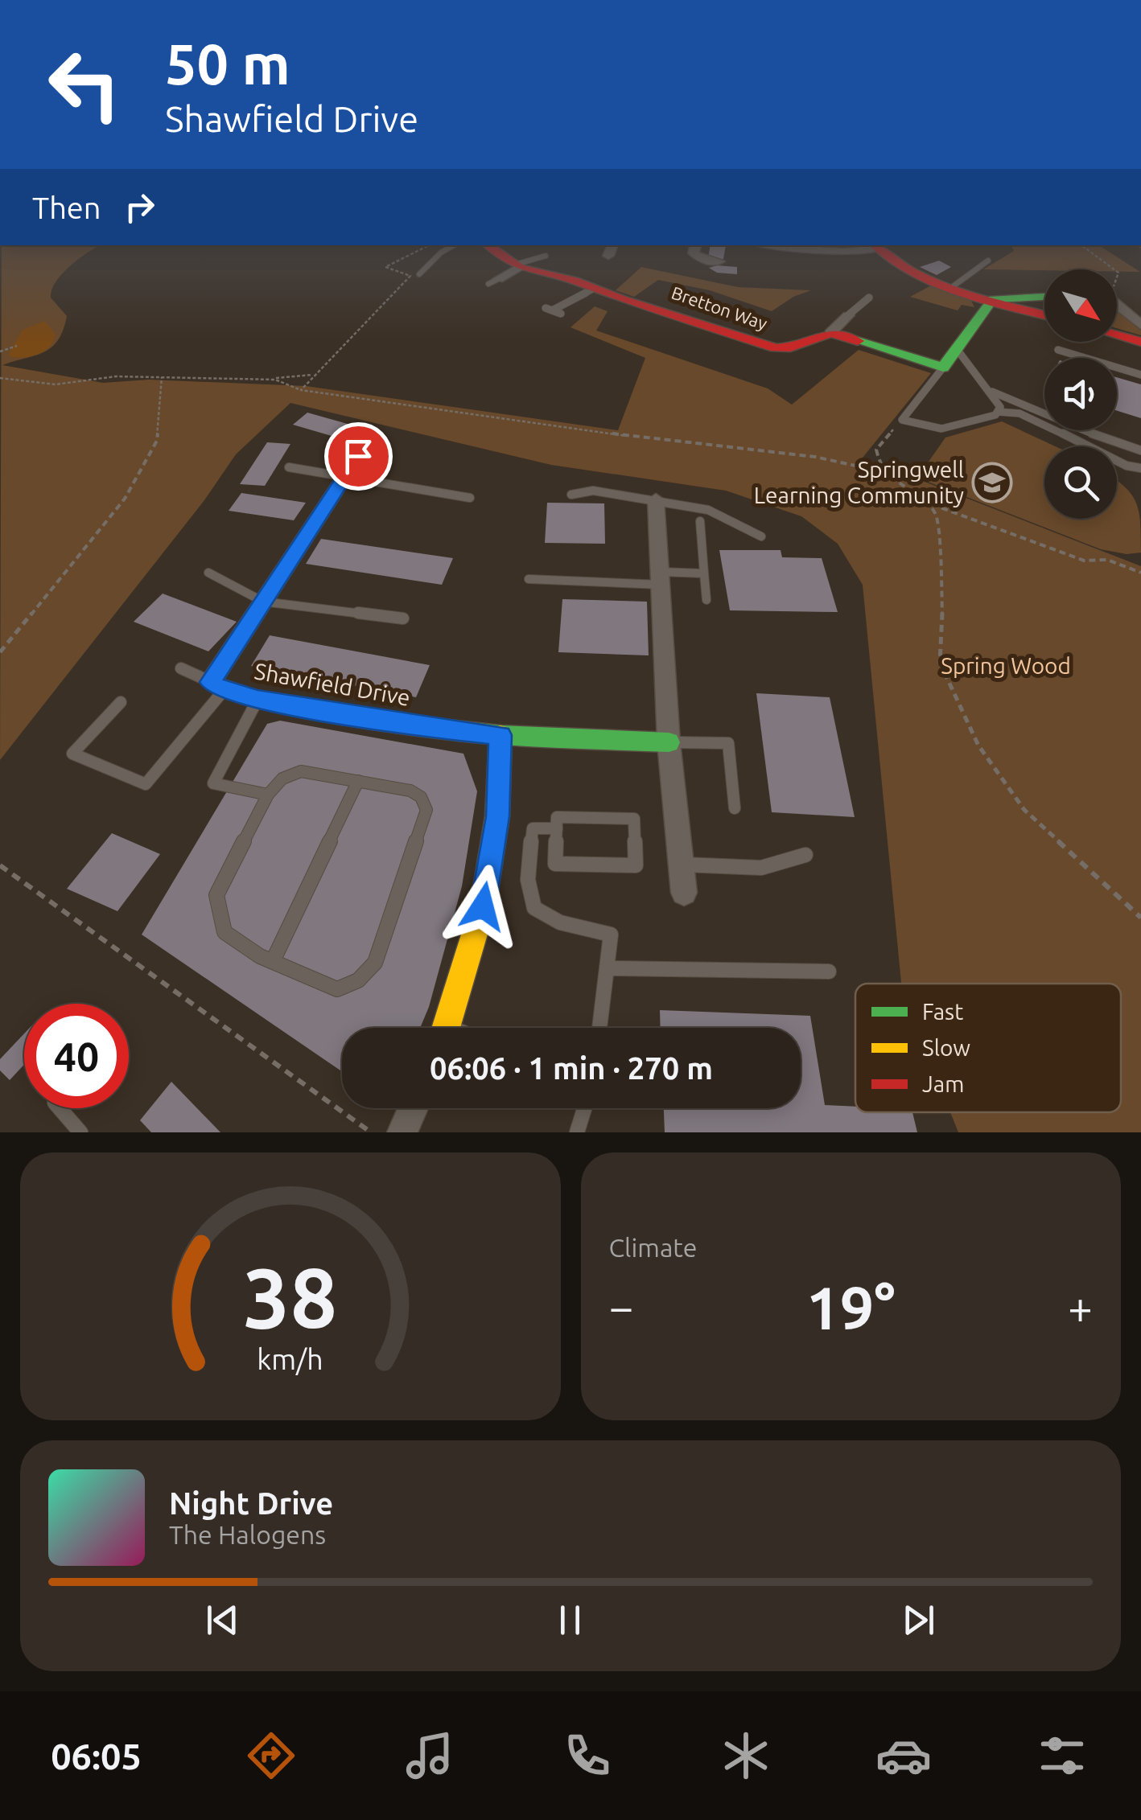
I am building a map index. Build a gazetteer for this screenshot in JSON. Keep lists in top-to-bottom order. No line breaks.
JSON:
{"streets":{"street":["Bretton Way","Shawfield Drive"]},"parks":["Spring Wood"],"places":{"school or university":["Springwell Learning Community"]},"legend":["Fast","Slow","Jam"],"north":"bottom right","page":{"turn":["50 m","Shawfield Drive"],"then":"Then","limit":"40","trip":"06:06 · 1 min · 270 m","tile":"Climate","heat":["−","19°","+"],"song":["Night Drive","The Halogens"],"tabs":"06:05","gauge":["38","km/h"]}}
